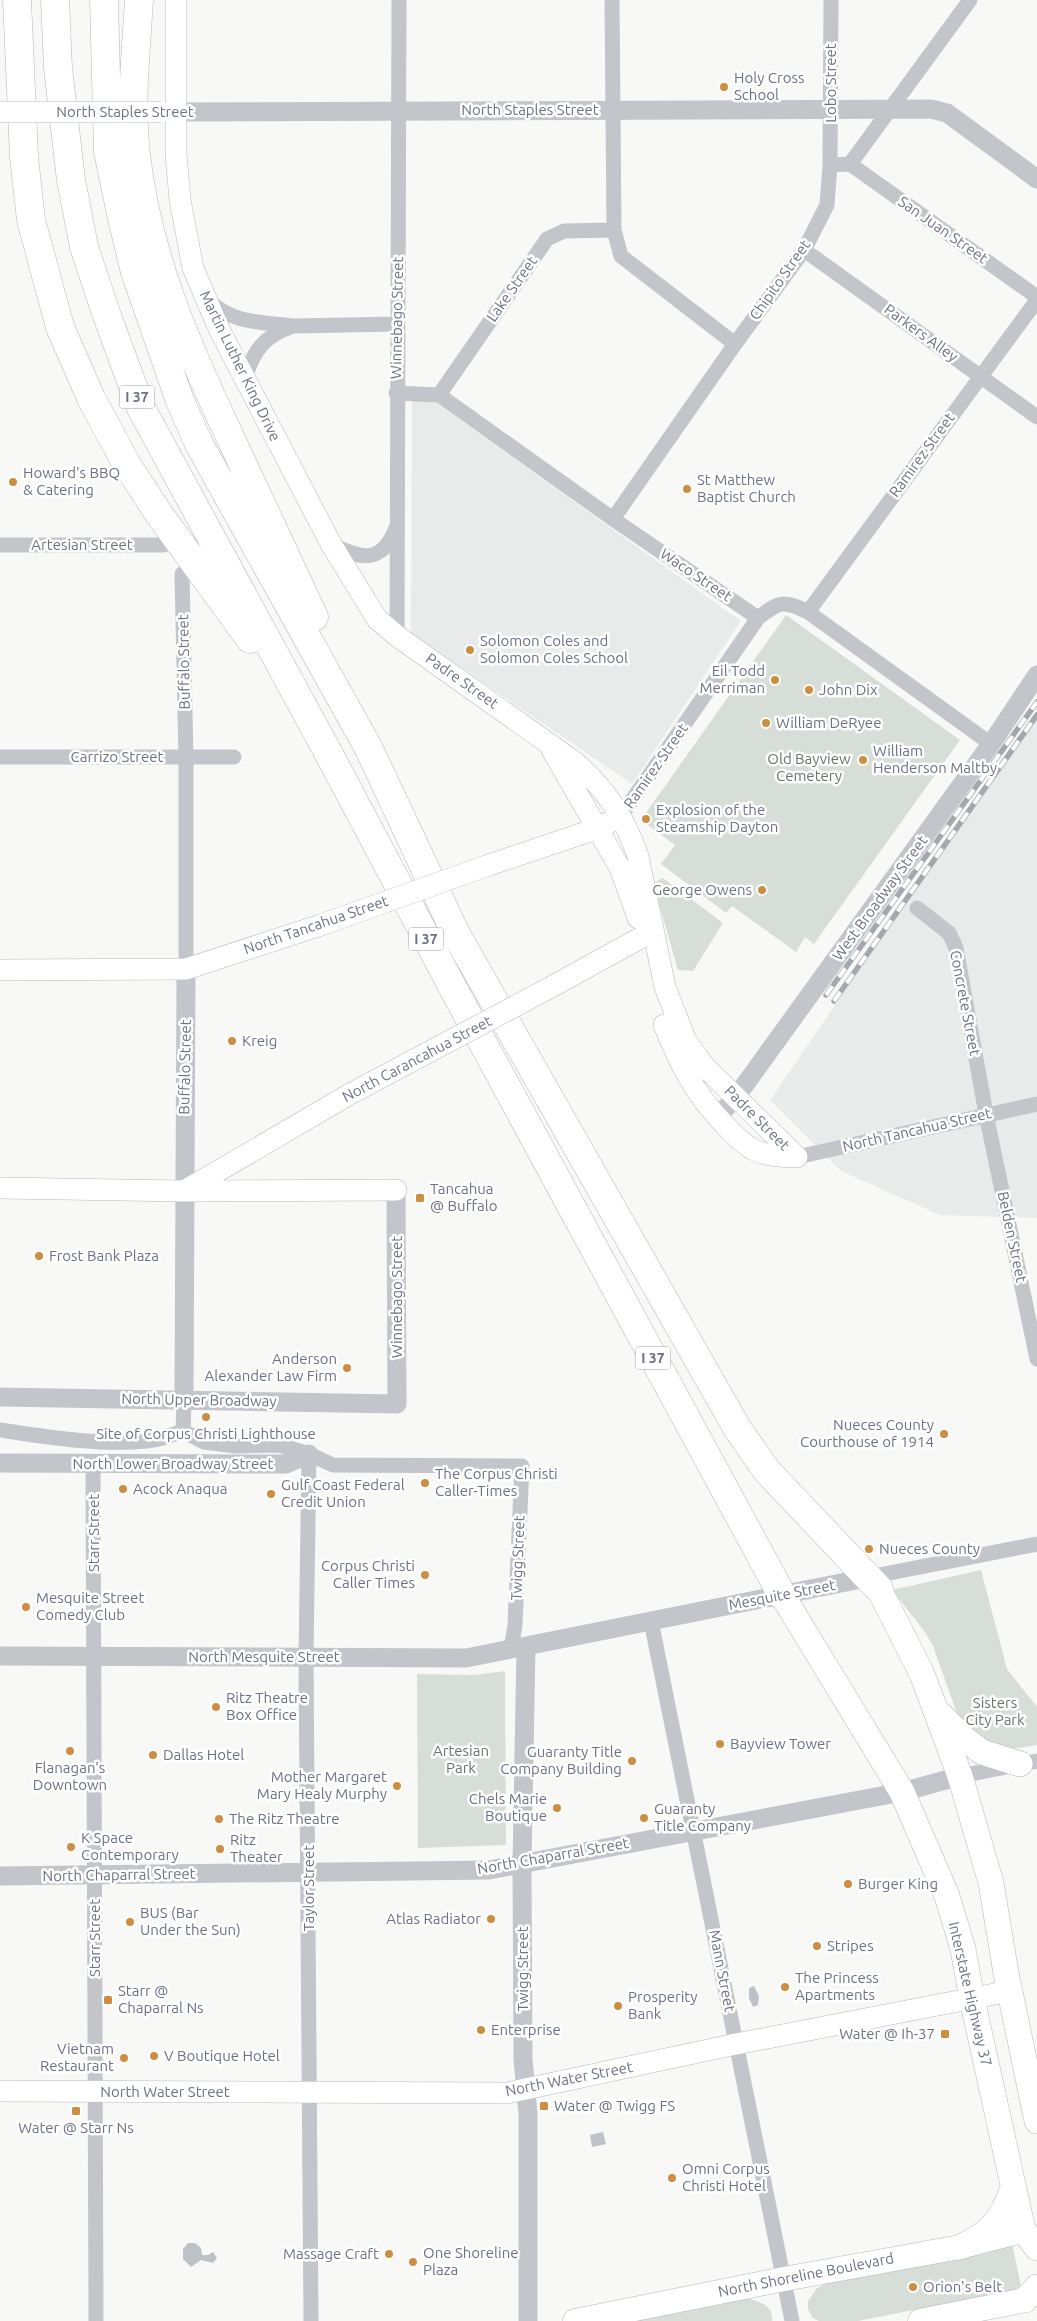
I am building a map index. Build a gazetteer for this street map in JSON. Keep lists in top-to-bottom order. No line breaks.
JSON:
{"streets":{"highway":["I 37","Interstate Highway 37"],"main road":["North Staples Street","Martin Luther King Drive","Padre Street","North Tancahua Street","North Carancahua Street","North Water Street","North Shoreline Boulevard"],"street":["Lobo Street","San Juan Street","Chipito Street","Lake Street","Winnebago Street","Parkers Alley","Ramirez Street","Artesian Street","Waco Street","Buffalo Street","Carrizo Street","West Broadway Street","Concrete Street","Belden Street","North Upper Broadway","North Lower Broadway Street","Starr Street","Twigg Street","Mesquite Street","North Mesquite Street","North Chaparral Street","Taylor Street","Mann Street"]},"crossings":[["Lobo Street","North Staples Street"],["Lobo Street","Chipito Street"],["North Staples Street","Winnebago Street"],["North Staples Street","Martin Luther King Drive"],["San Juan Street","Ramirez Street"],["Chipito Street","Parkers Alley"],["Chipito Street","Waco Street"],["Lake Street","Waco Street"],["Winnebago Street","Padre Street"],["Winnebago Street","North Upper Broadway"],["Parkers Alley","Ramirez Street"],["Martin Luther King Drive","Padre Street"],["I 37","Mesquite Street"],["I 37","Interstate Highway 37"],["Ramirez Street","Waco Street"],["Ramirez Street","Padre Street"],["Ramirez Street","North Tancahua Street"],["Buffalo Street","Carrizo Street"],["Buffalo Street","North Tancahua Street"],["Buffalo Street","North Carancahua Street"],["Buffalo Street","North Upper Broadway"],["Padre Street","West Broadway Street"],["Padre Street","North Tancahua Street"],["Padre Street","North Carancahua Street"],["North Tancahua Street","Concrete Street"],["North Tancahua Street","Belden Street"],["Concrete Street","Belden Street"],["North Lower Broadway Street","Starr Street"],["North Lower Broadway Street","Twigg Street"],["North Lower Broadway Street","Taylor Street"],["Starr Street","North Mesquite Street"],["Starr Street","North Chaparral Street"],["Starr Street","North Water Street"],["Twigg Street","Mesquite Street"],["Twigg Street","North Mesquite Street"],["Twigg Street","North Chaparral Street"],["Twigg Street","Taylor Street"],["Twigg Street","North Water Street"],["Mesquite Street","North Mesquite Street"],["Mesquite Street","Mann Street"],["Mesquite Street","Interstate Highway 37"],["North Mesquite Street","Taylor Street"],["North Chaparral Street","Taylor Street"],["North Chaparral Street","Mann Street"],["North Chaparral Street","Interstate Highway 37"],["Taylor Street","North Water Street"],["Mann Street","North Water Street"],["Mann Street","North Shoreline Boulevard"],["Interstate Highway 37","North Water Street"],["Interstate Highway 37","North Shoreline Boulevard"]],"parks":["Old Bayview Cemetery","Sisters City Park","Artesian Park"],"places":{"other":["Holy Cross School","Howard's BBQ & Catering","St Matthew Baptist Church","Solomon Coles and Solomon Coles School","Eil Todd Merriman","John Dix","William DeRyee","William Henderson Maltby","Explosion of the Steamship Dayton","George Owens","Kreig","Frost Bank Plaza","Anderson Alexander Law Firm","Site of Corpus Christi Lighthouse","Nueces County Courthouse of 1914","The Corpus Christi Caller-Times","Acock Anaqua","Gulf Coast Federal Credit Union","Nueces County","Corpus Christi Caller Times","Mesquite Street Comedy Club","Ritz Theatre Box Office","Bayview Tower","Flanagan's Downtown","Dallas Hotel","Guaranty Title Company Building","Mother Margaret Mary Healy Murphy","Chels Marie Boutique","Guaranty Title Company","The Ritz Theatre","K Space Contemporary","Ritz Theater","Burger King","Atlas Radiator","BUS (Bar Under the Sun)","Stripes","The Princess Apartments","Prosperity Bank","Enterprise","V Boutique Hotel","Vietnam Restaurant","Omni Corpus Christi Hotel","Massage Craft","One Shoreline Plaza","Orion's Belt"],"transit":["Tancahua @ Buffalo","Starr @ Chaparral Ns","Water @ Ih-37","Water @ Twigg FS","Water @ Starr Ns"]}}
